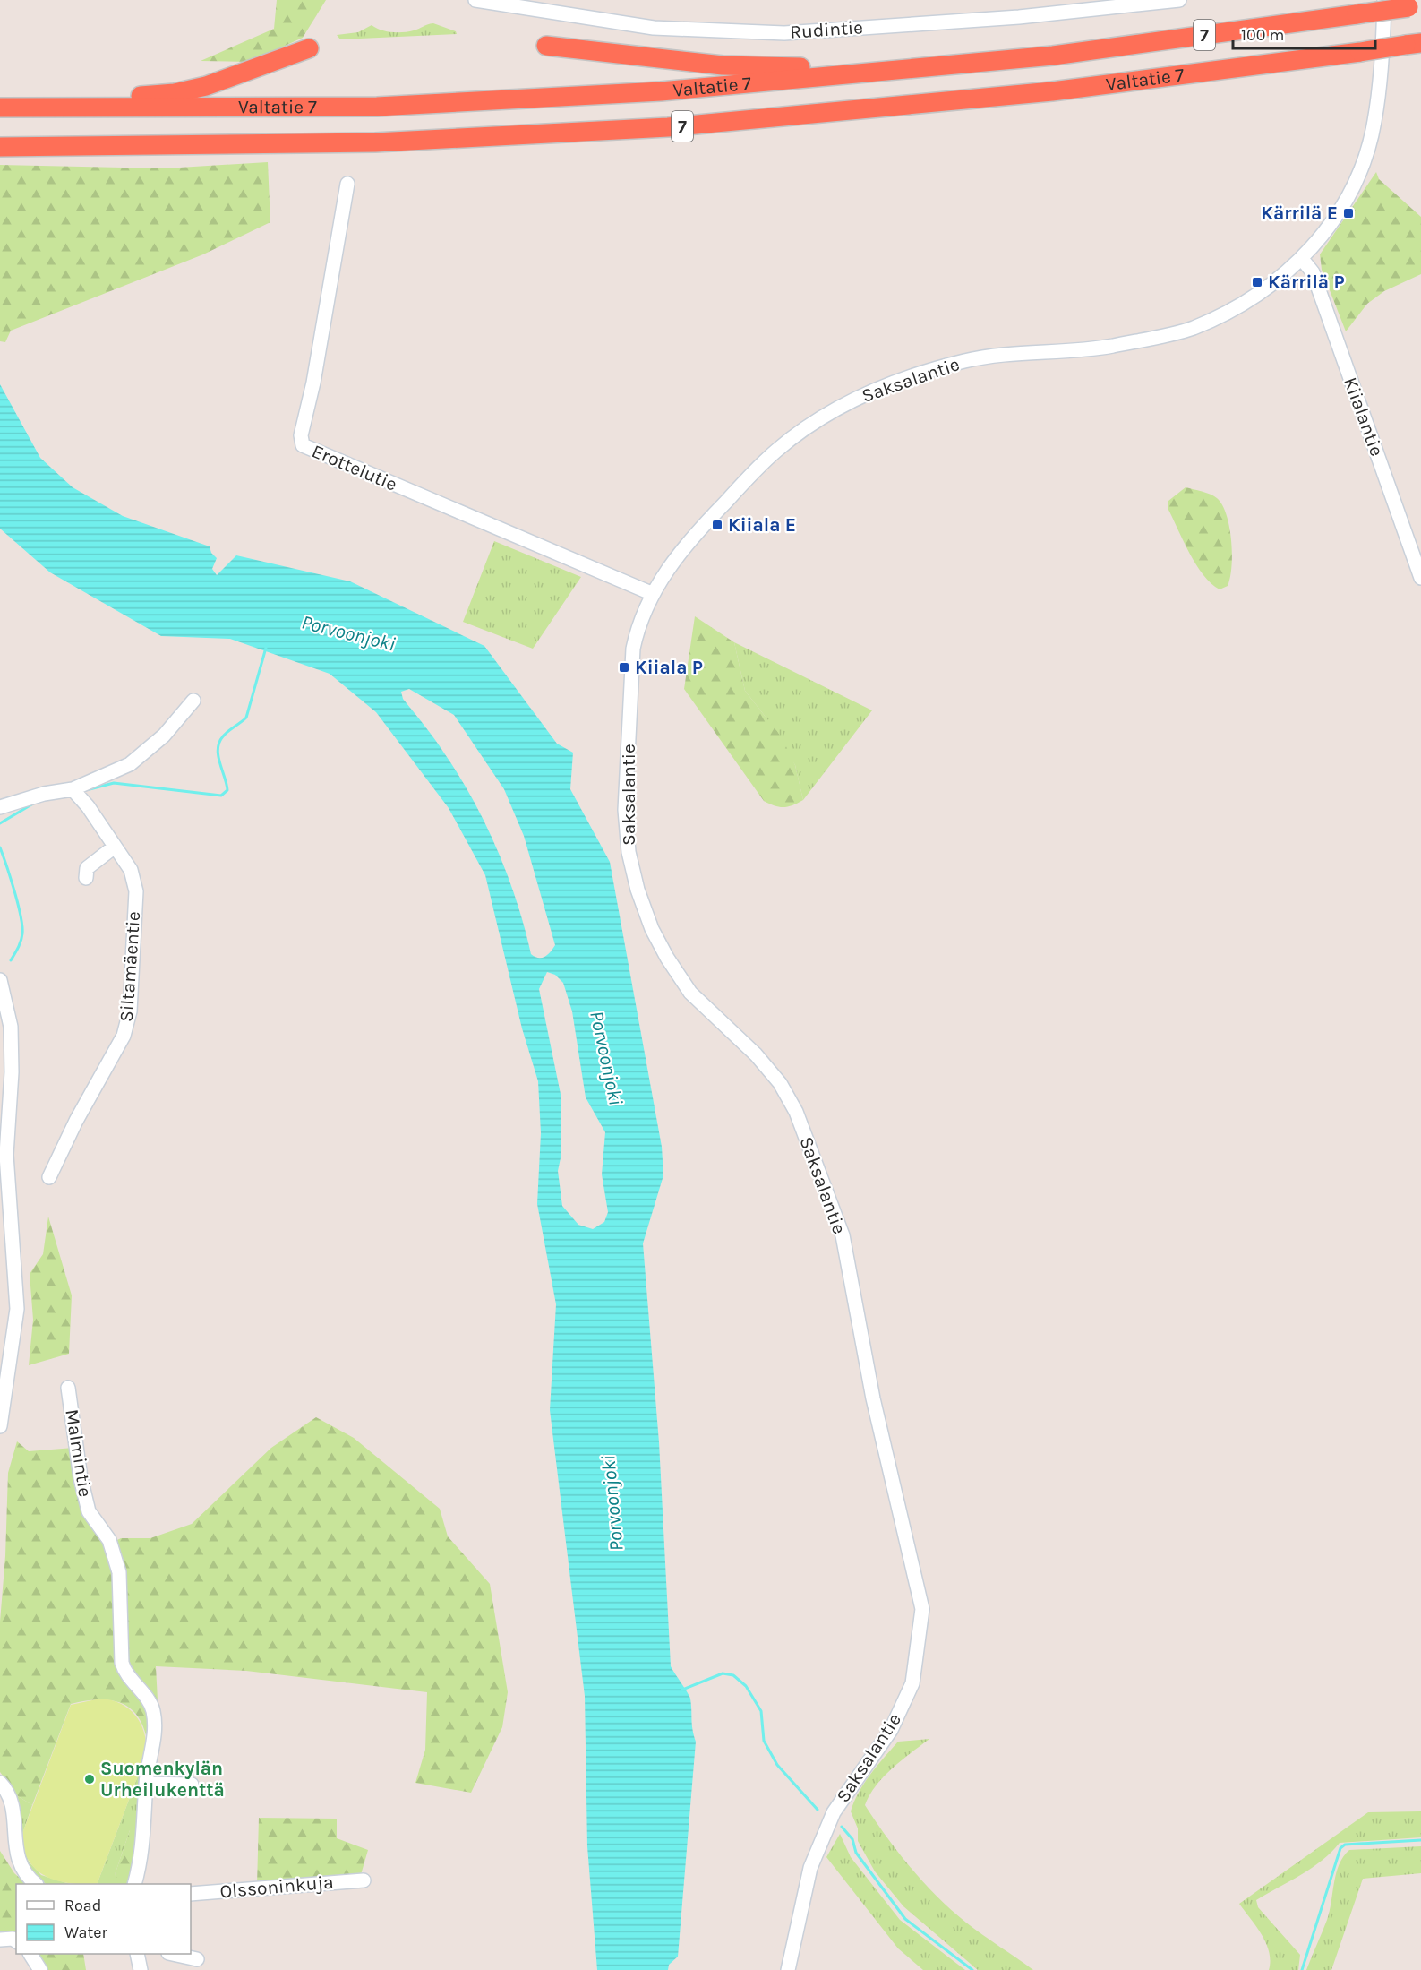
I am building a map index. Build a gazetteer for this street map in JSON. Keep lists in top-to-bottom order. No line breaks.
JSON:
{"streets":{"highway":["7","Valtatie 7"],"street":["Rudintie","Saksalantie","Kiialantie","Erottelutie","Siltamäentie","Malmintie","Olssoninkuja"]},"crossings":[["Saksalantie","Kiialantie"],["Saksalantie","Erottelutie"]],"water":["Porvoonjoki"],"places":{"transit":["Kärrilä E","Kärrilä P","Kiiala E","Kiiala P"],"other":["Suomenkylän Urheilukenttä"]},"legend":["Road","Water"],"scale_bar":"100 m"}
